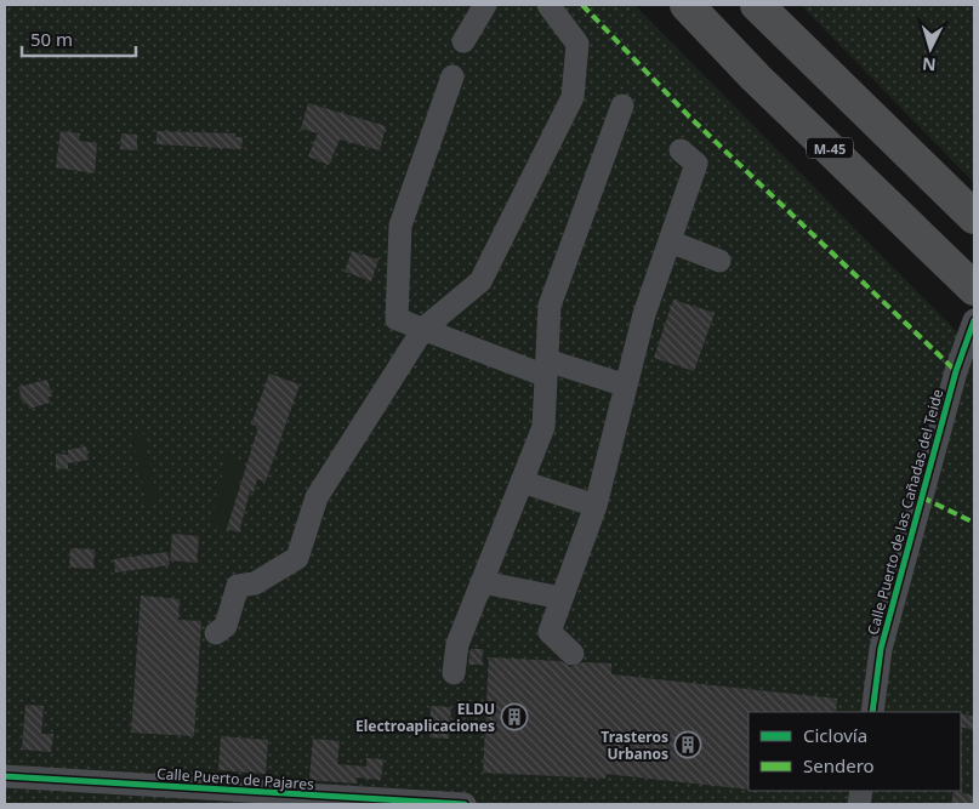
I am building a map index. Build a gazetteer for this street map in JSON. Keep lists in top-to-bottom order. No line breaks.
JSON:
{"streets":{"highway":["M-45"],"street":["Calle Puerto de las Cañadas del Teide","Calle Puerto de Pajares"]},"places":{"building":["ELDU Electroaplicaciones","Trasteros Urbanos"]},"legend":["Ciclovía","Sendero"],"scale_bar":"50 m","north":"bottom"}
